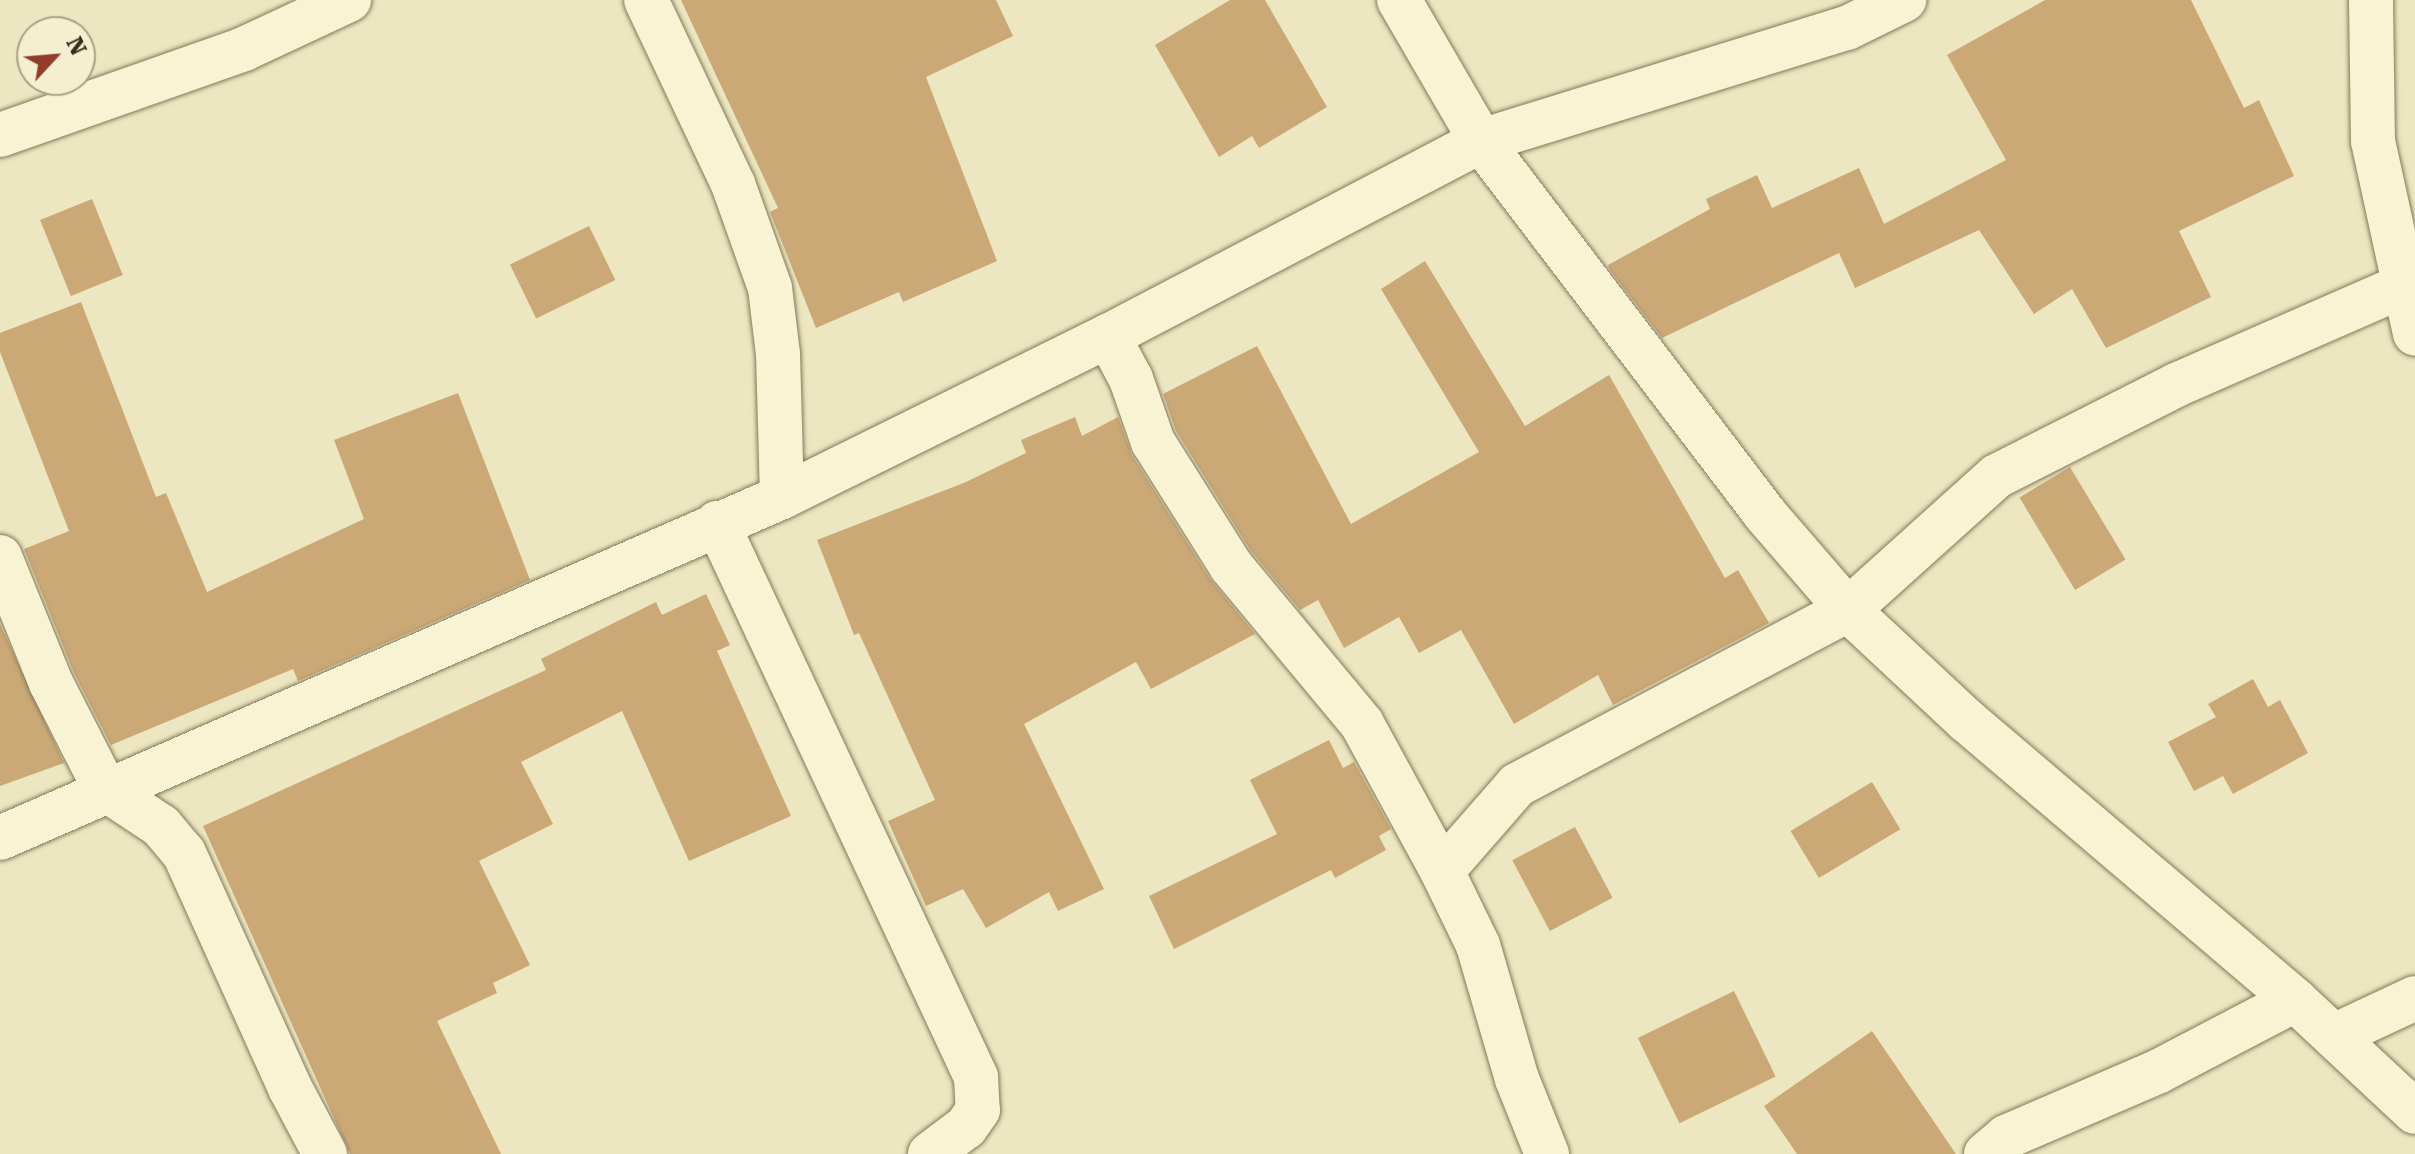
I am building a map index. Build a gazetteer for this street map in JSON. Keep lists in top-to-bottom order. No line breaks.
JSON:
{"north":"top right"}
